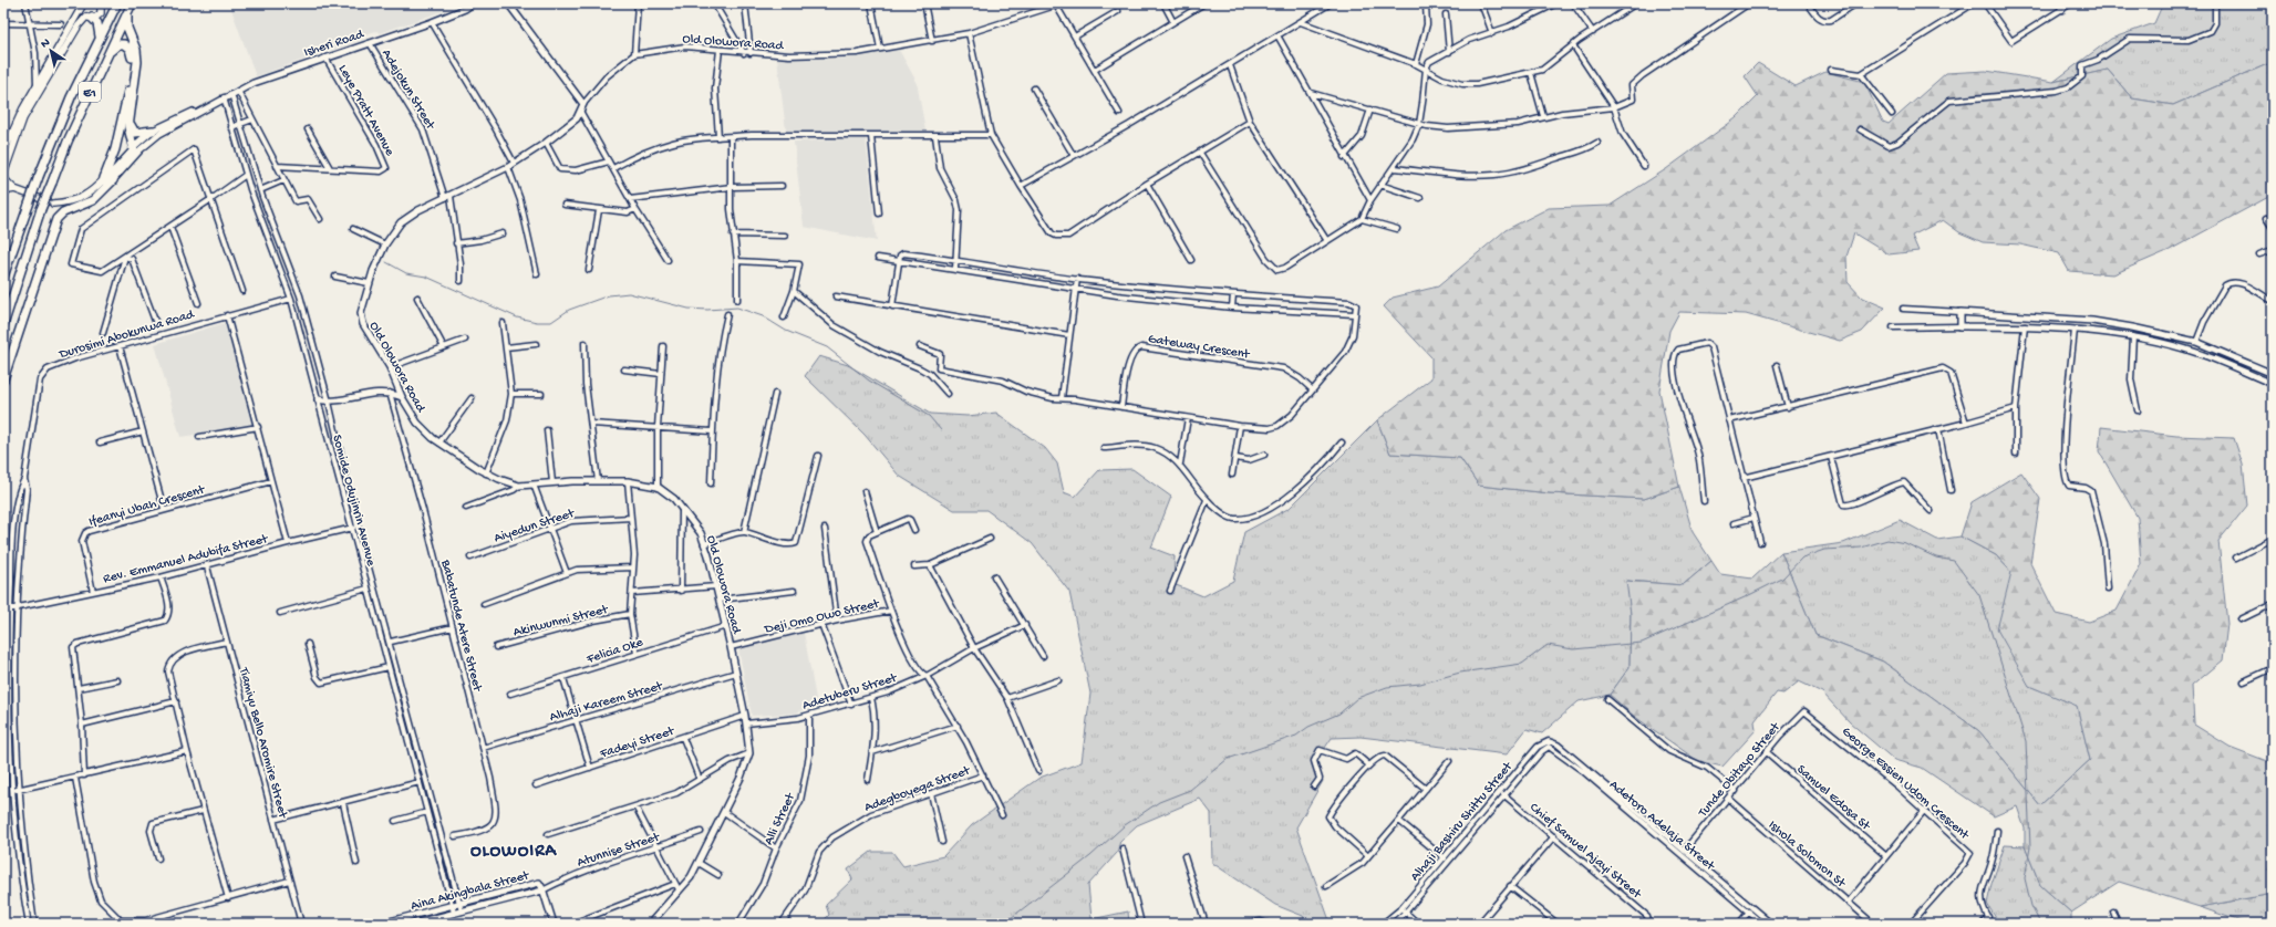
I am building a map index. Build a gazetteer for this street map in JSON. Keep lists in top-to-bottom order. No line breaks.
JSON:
{"streets":{"highway":["E1"],"main road":["Isheri Road"],"street":["Old Olowora Road","Adejokun Street","Leye Pratt Avenue","Durosimi Abokunwa Road","Gateway Crescent","Somide Odujinrin Avenue","Ifeanyi Ubah Crescent","Aiyedun Street","Rev. Emmanuel Adubifa Street","Deji Omo Owo Street","Akinwunmi Street","Babatunde Atere Street","Felicia Oke","Adetuberu Street","Alhaji Kareem Street","Fadeyi Street","Tiamiyu Bello Aromire Street","Tunde Obitayo Street","George Essien Udom Crescent","Adegboyega Street","Samuel Edosa St","Alli Street","Alhaji Bashiru Shittu Street","Adetoro Adelaja Street","Atunnise Street","Chief Samuel Ajayi Street","Ishola Solomon St","Aina Akingbala Street"]},"crossings":[["Old Olowora Road","Adejokun Street"],["Old Olowora Road","Deji Omo Owo Street"],["Old Olowora Road","Felicia Oke"],["Old Olowora Road","Adetuberu Street"],["Old Olowora Road","Alhaji Kareem Street"],["Old Olowora Road","Fadeyi Street"],["Isheri Road","Adejokun Street"],["Isheri Road","Leye Pratt Avenue"],["Isheri Road","Somide Odujinrin Avenue"],["Durosimi Abokunwa Road","Somide Odujinrin Avenue"],["Durosimi Abokunwa Road","Rev. Emmanuel Adubifa Street"],["Somide Odujinrin Avenue","Rev. Emmanuel Adubifa Street"],["Somide Odujinrin Avenue","Aina Akingbala Street"],["Ifeanyi Ubah Crescent","Rev. Emmanuel Adubifa Street"],["Rev. Emmanuel Adubifa Street","Tiamiyu Bello Aromire Street"],["Babatunde Atere Street","Alhaji Kareem Street"],["Adetuberu Street","Alli Street"],["Tunde Obitayo Street","George Essien Udom Crescent"],["Tunde Obitayo Street","Samuel Edosa St"],["Tunde Obitayo Street","Adetoro Adelaja Street"],["Tunde Obitayo Street","Ishola Solomon St"],["Alhaji Bashiru Shittu Street","Adetoro Adelaja Street"],["Alhaji Bashiru Shittu Street","Chief Samuel Ajayi Street"],["Atunnise Street","Aina Akingbala Street"]],"districts":["OLOWOIRA"],"north":"top left"}
